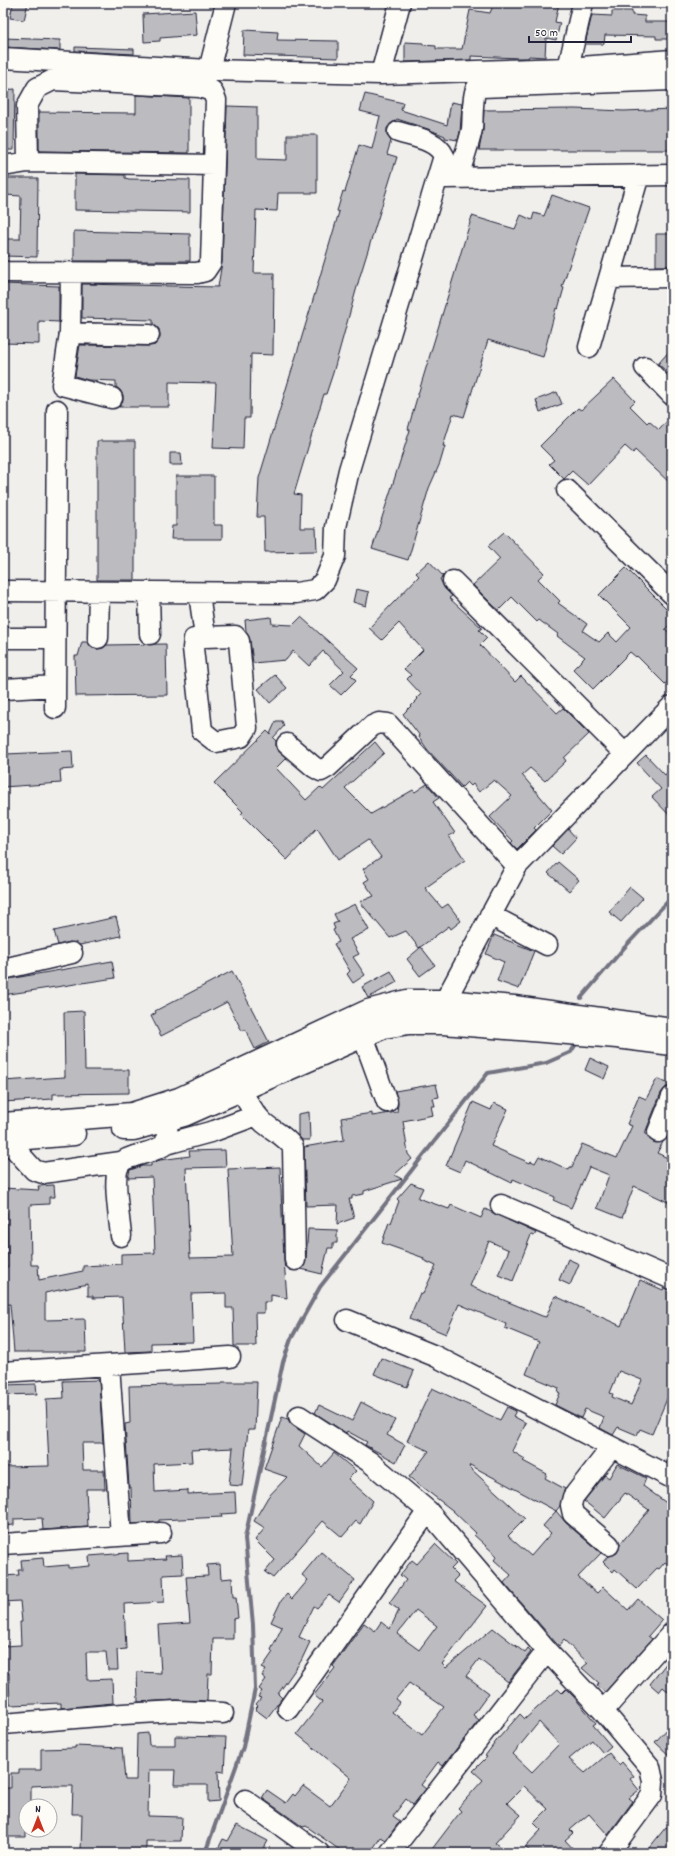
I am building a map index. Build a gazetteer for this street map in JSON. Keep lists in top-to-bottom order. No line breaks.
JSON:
{"scale_bar":"50 m","north":"top"}
